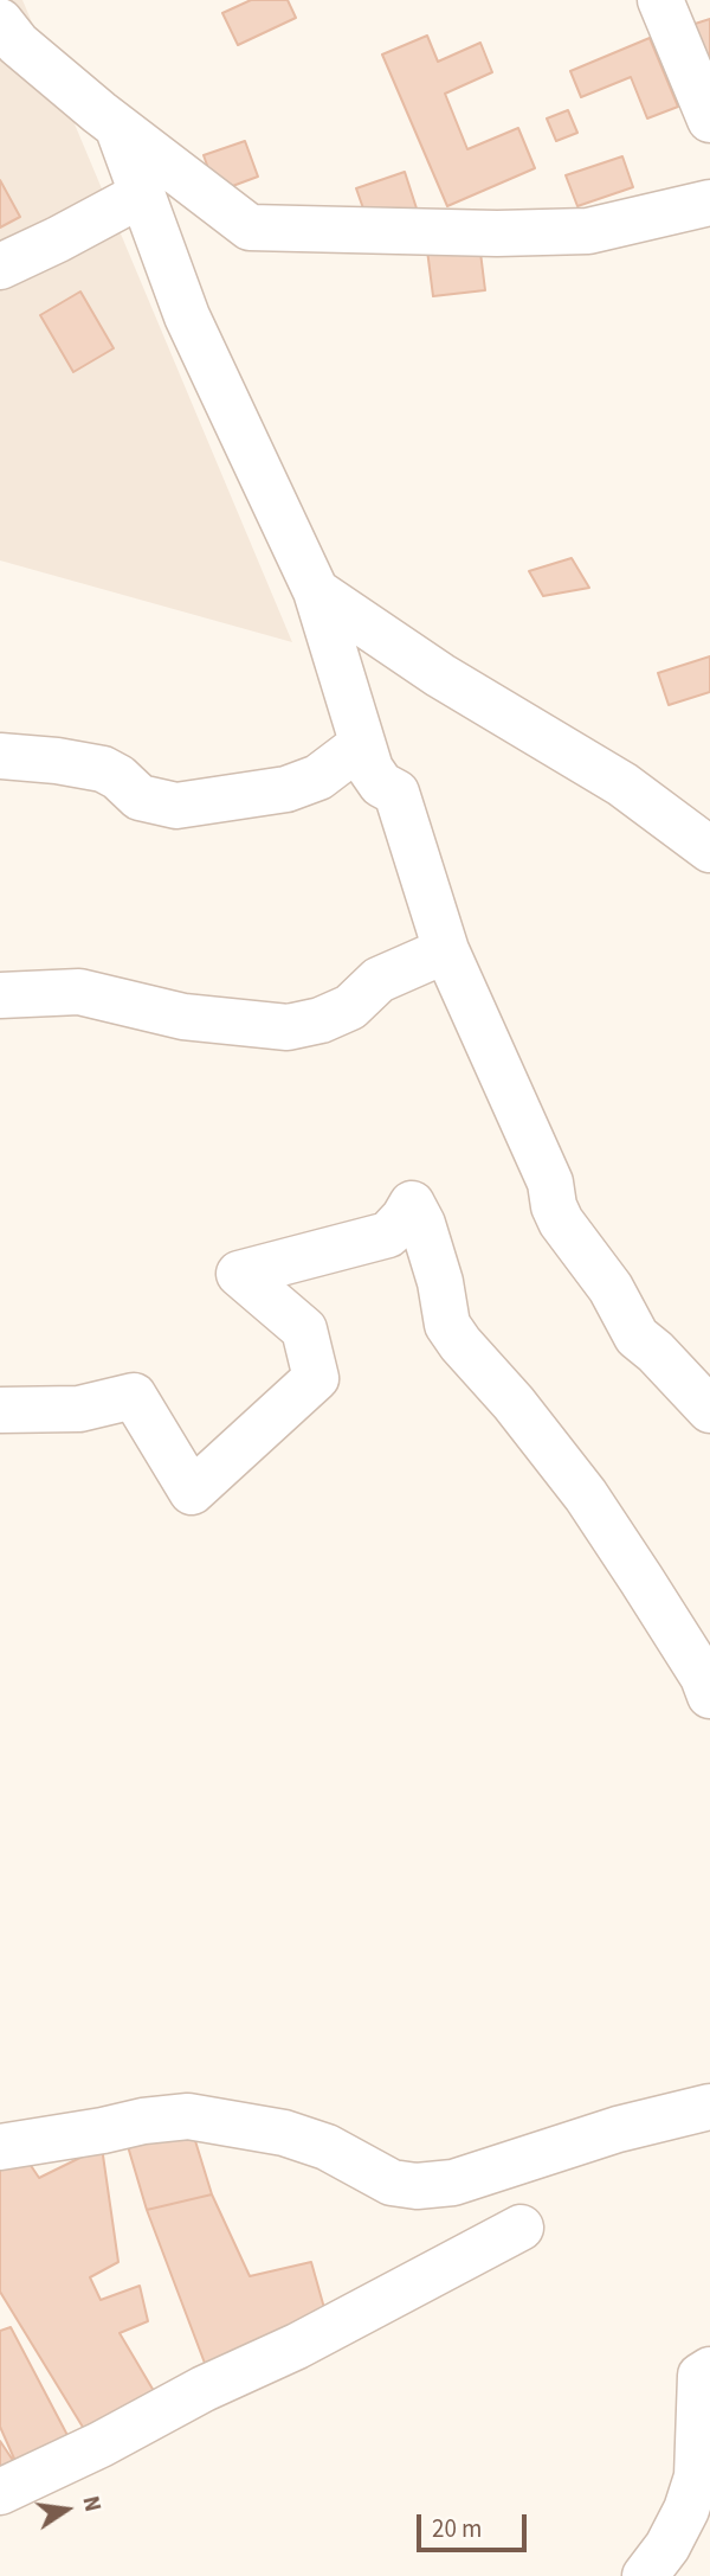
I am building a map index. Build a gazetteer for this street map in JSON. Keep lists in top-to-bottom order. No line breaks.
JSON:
{"scale_bar":"20 m","north":"right"}
